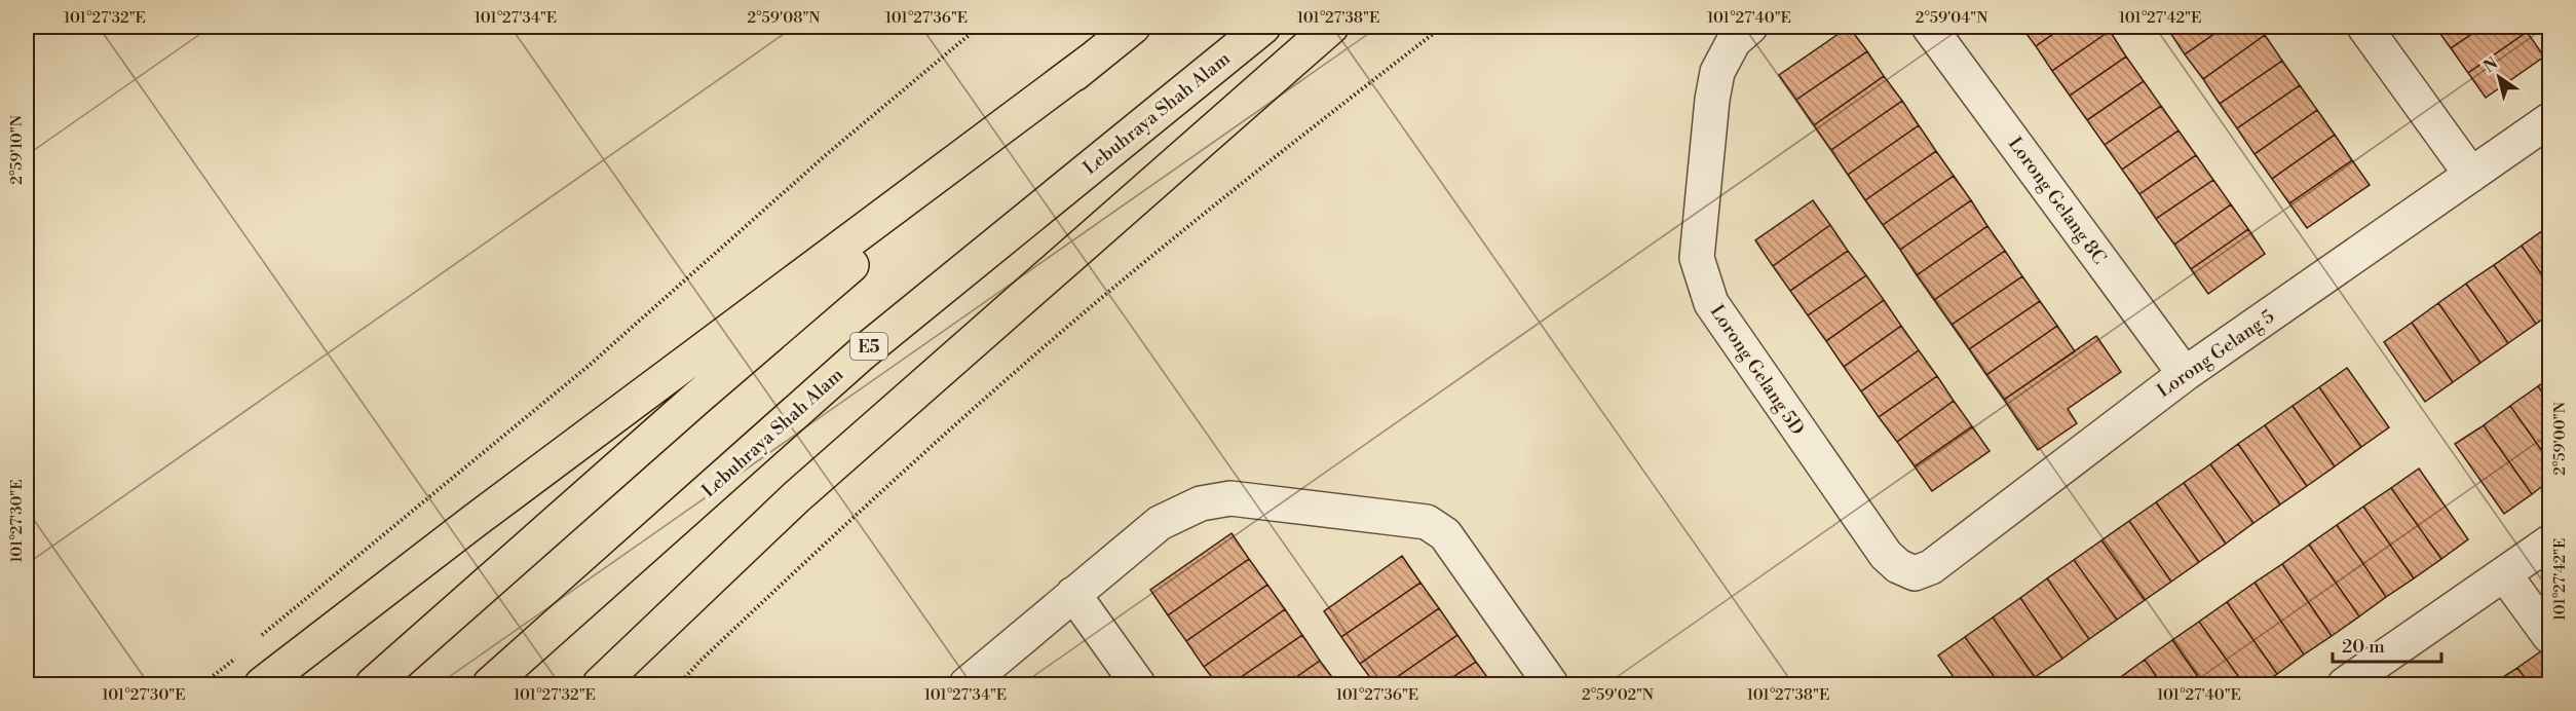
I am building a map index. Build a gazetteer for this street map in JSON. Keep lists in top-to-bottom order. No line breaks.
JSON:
{"streets":{"highway":["Lebuhraya Shah Alam","E5"],"street":["Lorong Gelang 8C","Lorong Gelang 5","Lorong Gelang 5D"]},"crossings":[["Lorong Gelang 8C","Lorong Gelang 5"],["Lorong Gelang 5","Lorong Gelang 5D"]],"scale_bar":"20 m","north":"top left","coordinates":["101°27'32\"E","101°27'34\"E","2°59'08\"N","101°27'36\"E","101°27'38\"E","101°27'40\"E","2°59'04\"N","101°27'42\"E","2°59'10\"N","2°59'00\"N","101°27'30\"E","2°59'02\"N"]}
